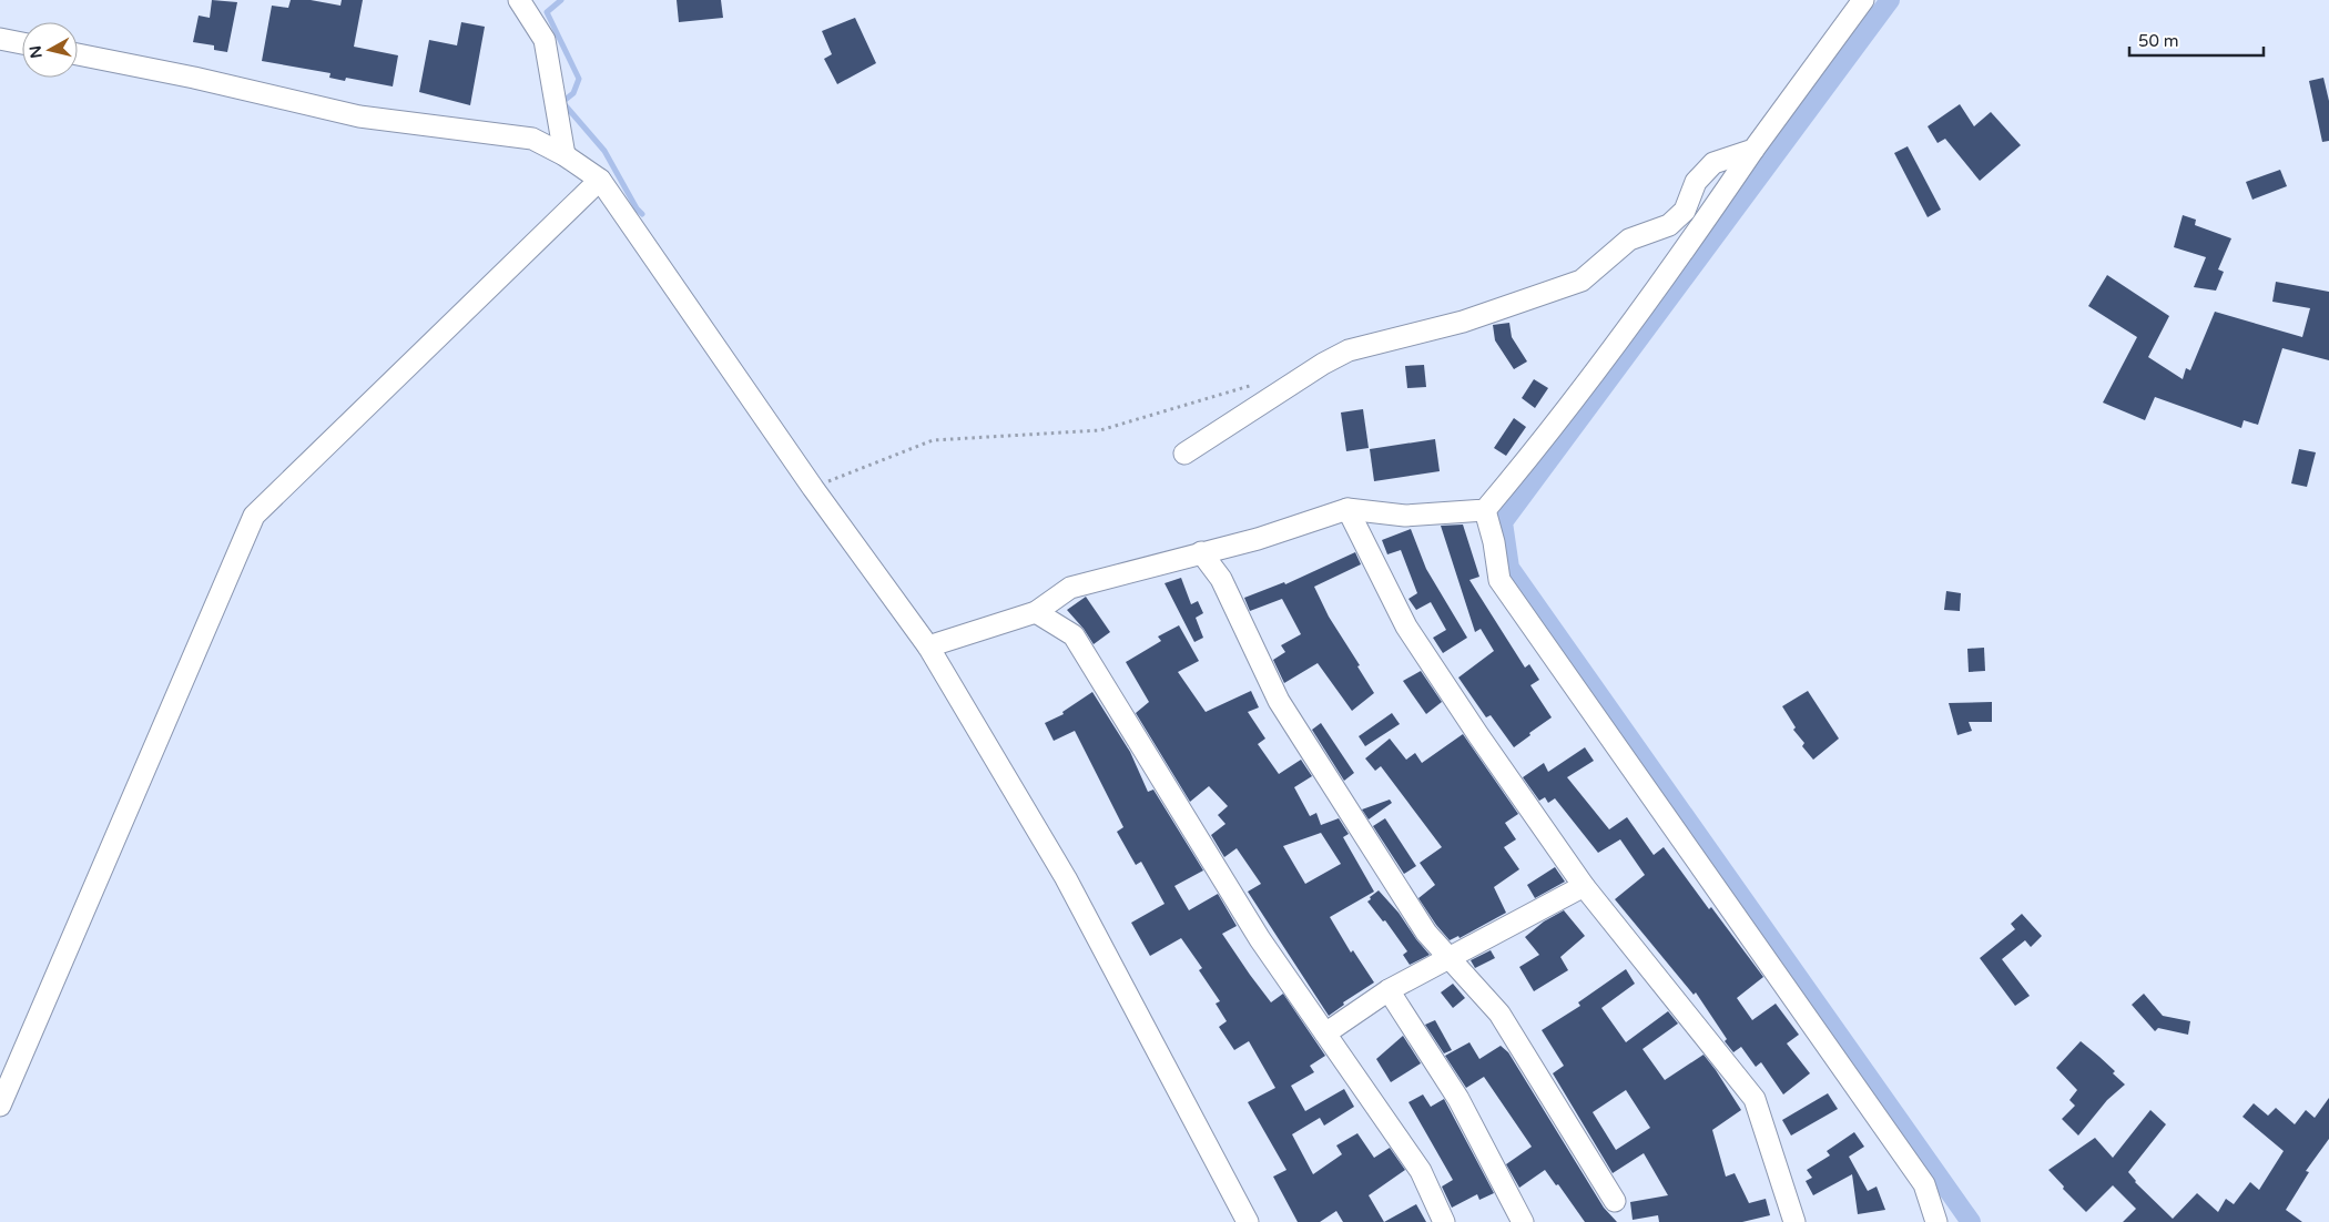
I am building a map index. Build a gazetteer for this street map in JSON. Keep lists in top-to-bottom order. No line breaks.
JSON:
{"scale_bar":"50 m","north":"left"}
